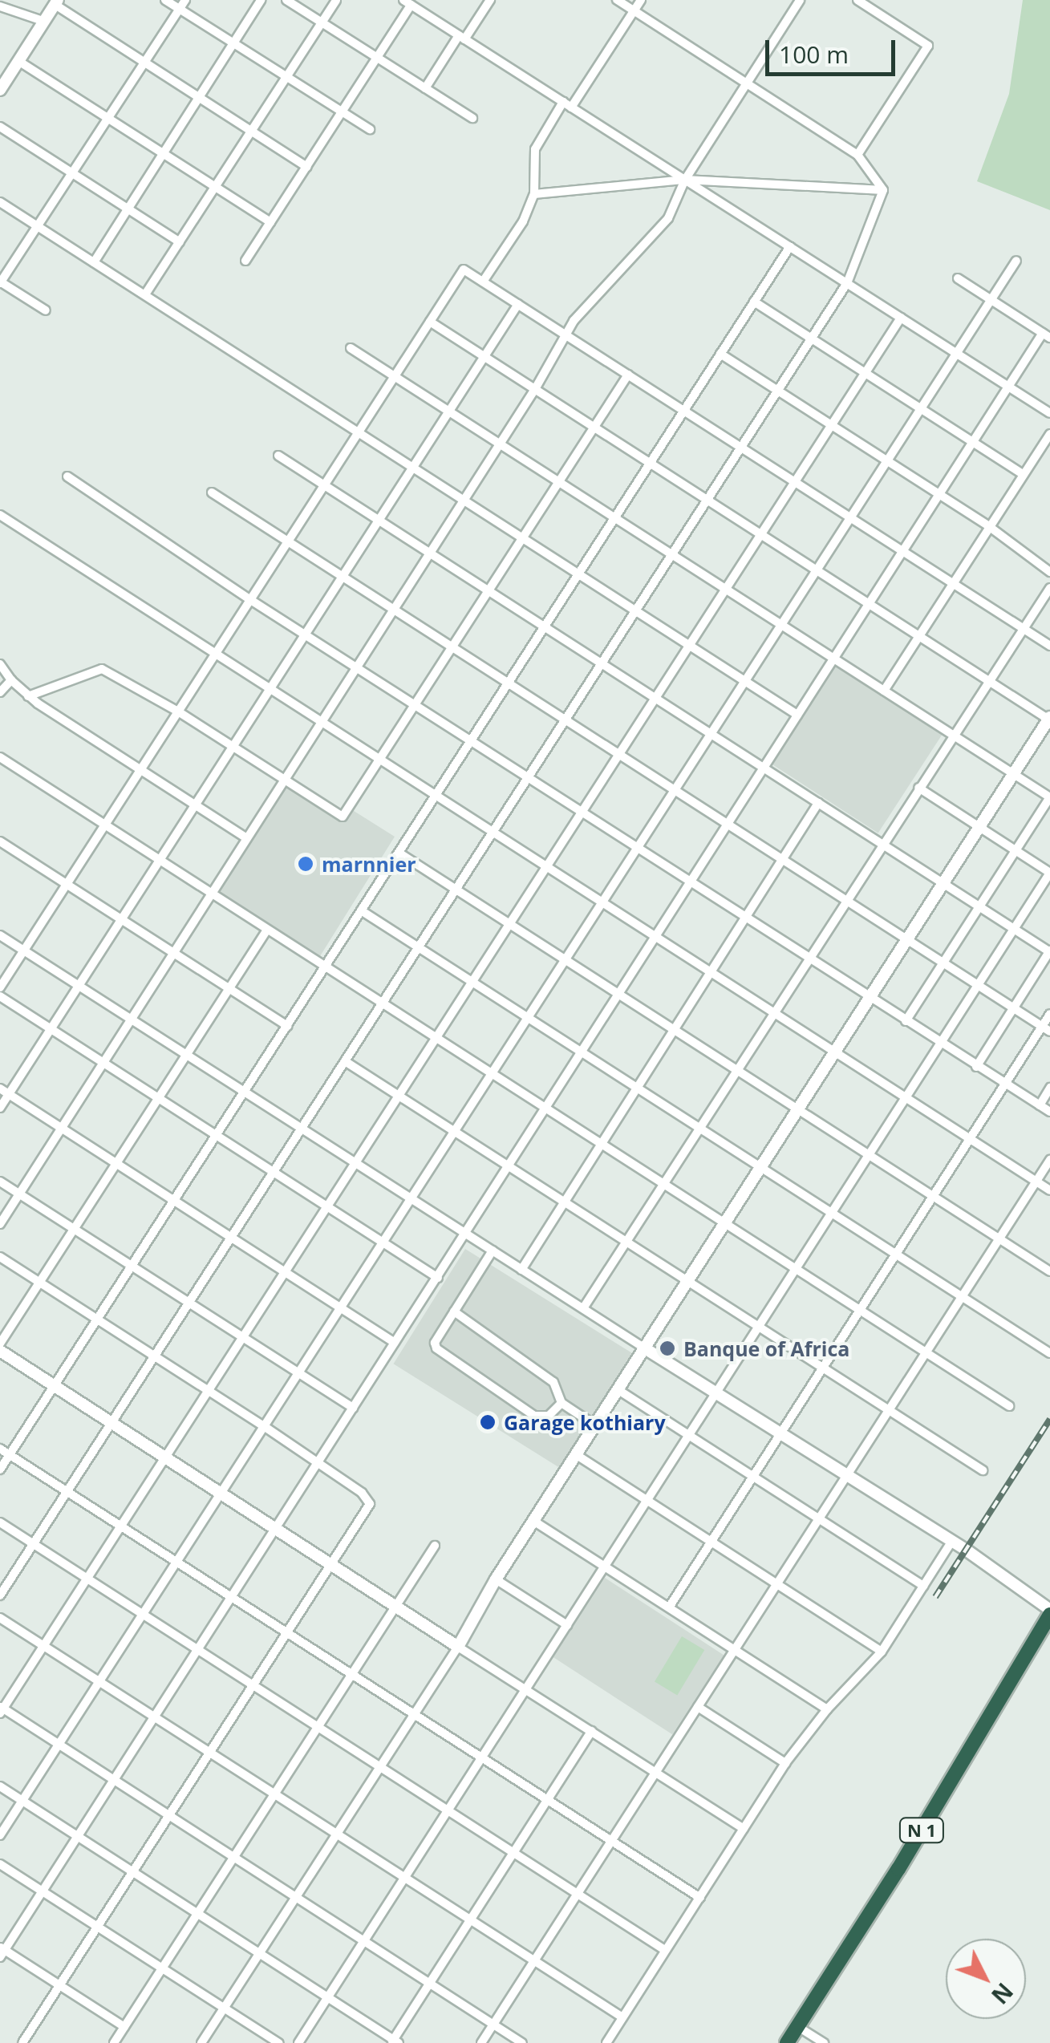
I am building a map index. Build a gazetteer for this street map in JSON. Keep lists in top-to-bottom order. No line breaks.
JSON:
{"streets":{"highway":["N 1"]},"places":["marnnier","Banque of Africa","Garage kothiary"],"scale_bar":"100 m","north":"bottom right"}
